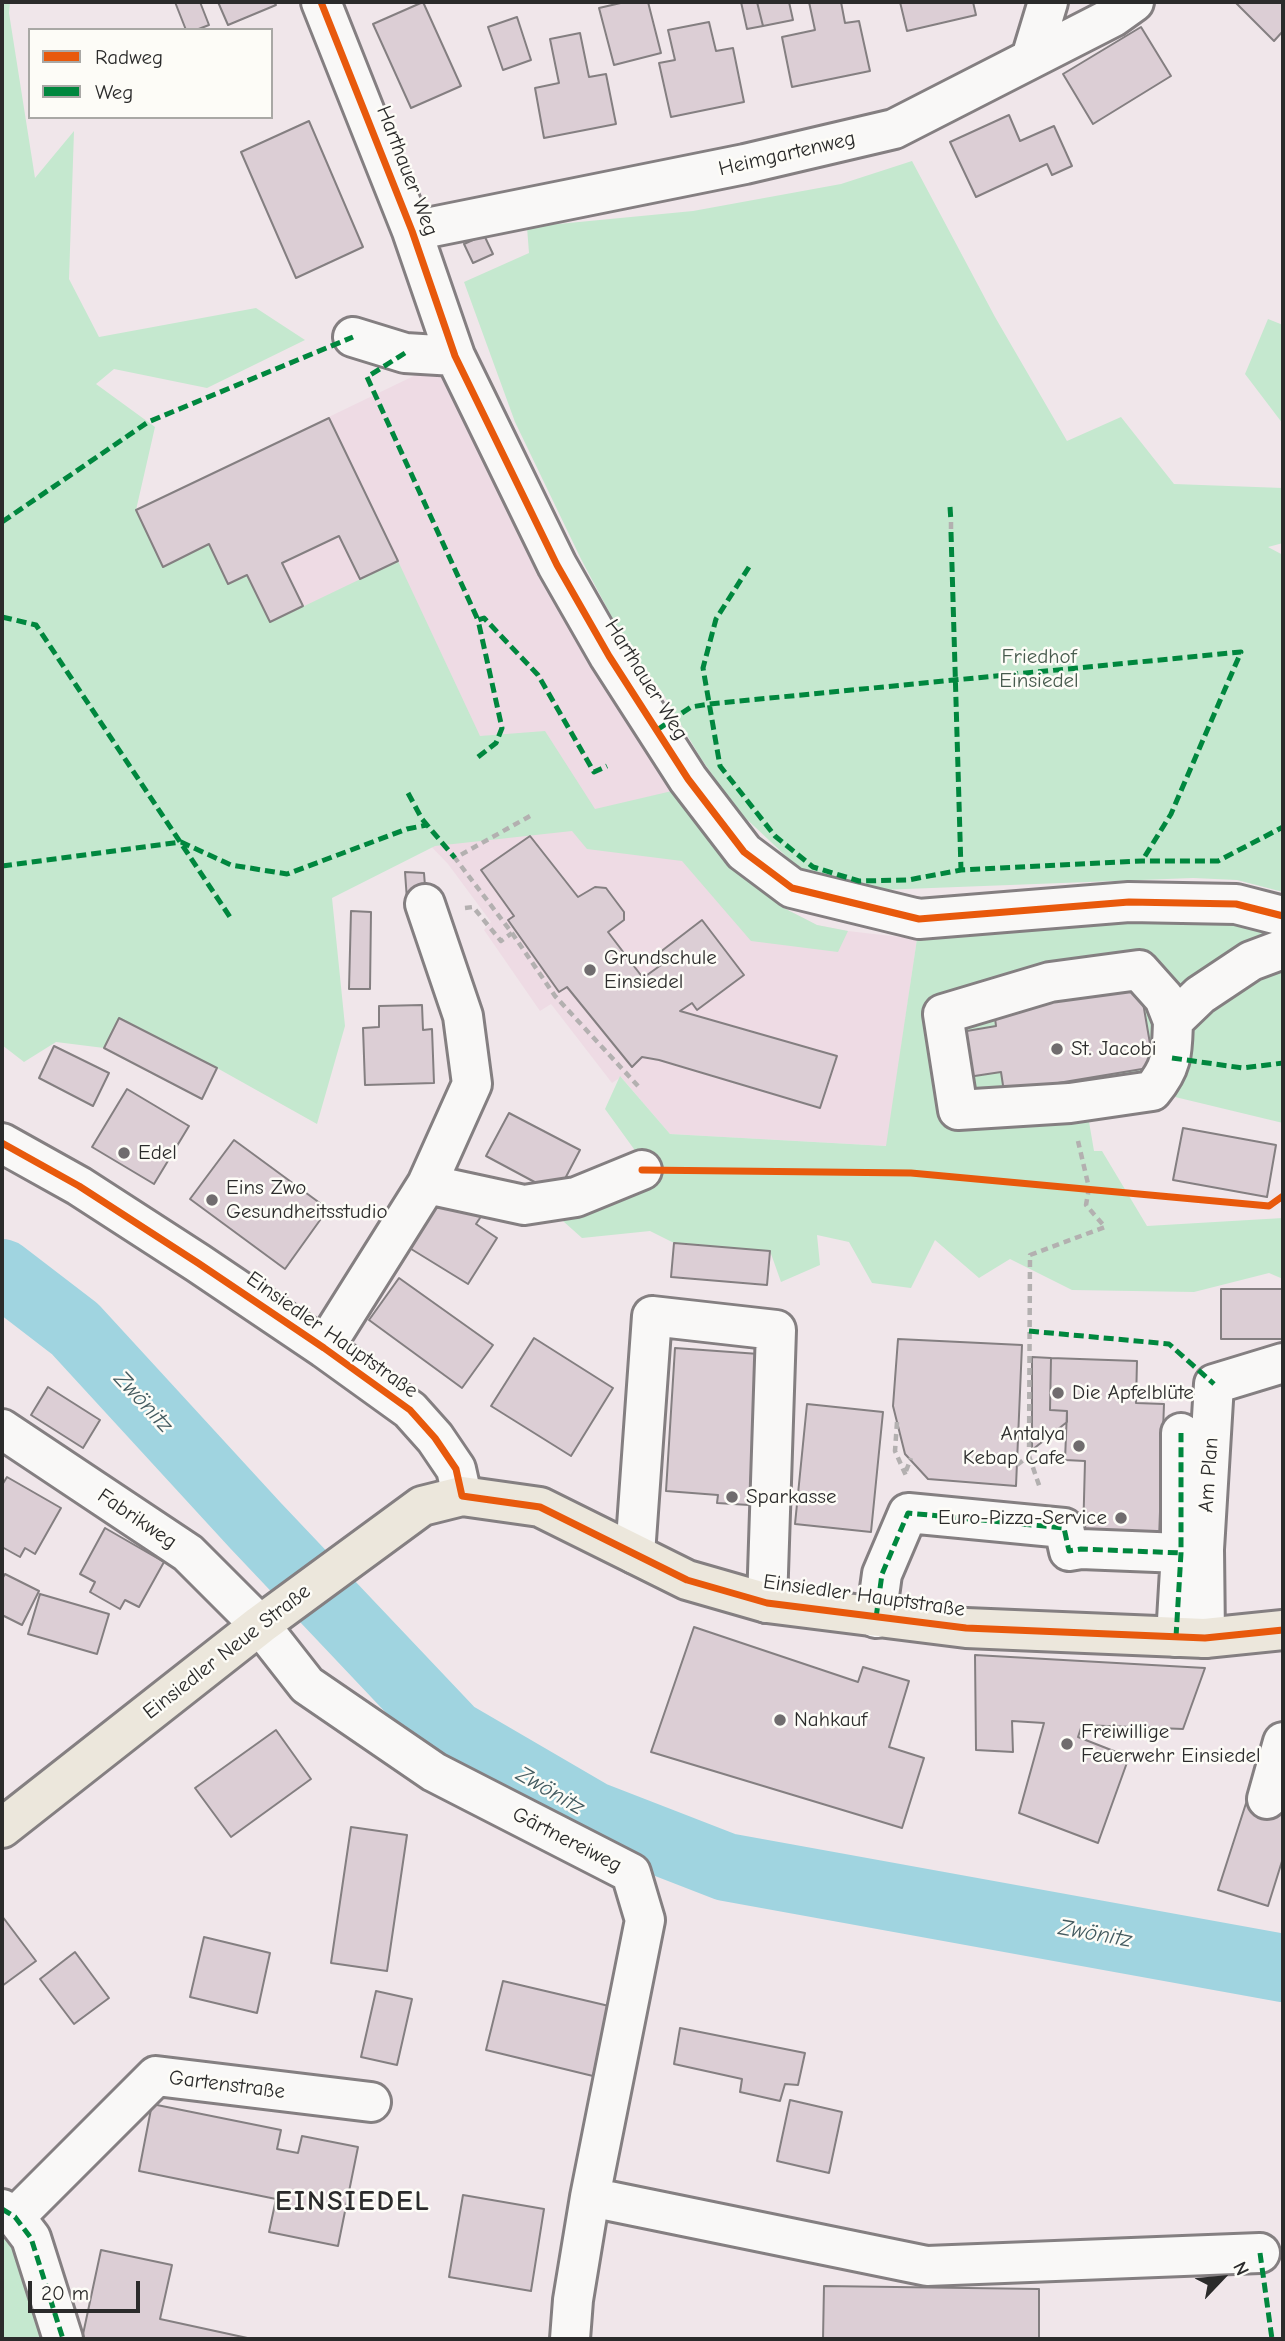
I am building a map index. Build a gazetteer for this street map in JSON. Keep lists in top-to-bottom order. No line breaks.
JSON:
{"streets":{"main road":["Einsiedler Hauptstraße","Einsiedler Neue Straße"],"street":["Heimgartenweg","Harthauer Weg","Am Plan","Fabrikweg","Gärtnereiweg","Gartenstraße"]},"crossings":[["Heimgartenweg","Harthauer Weg"],["Einsiedler Hauptstraße","Am Plan"],["Einsiedler Hauptstraße","Einsiedler Neue Straße"],["Fabrikweg","Einsiedler Neue Straße"],["Fabrikweg","Gärtnereiweg"],["Einsiedler Neue Straße","Gärtnereiweg"]],"districts":["EINSIEDEL"],"water":["Zwönitz"],"parks":["Friedhof Einsiedel"],"places":["Grundschule Einsiedel","St. Jacobi","Edel","Eins Zwo Gesundheitsstudio","Die Apfelblüte","Antalya Kebap Cafe","Sparkasse","Euro-Pizza-Service","Nahkauf","Freiwillige Feuerwehr Einsiedel"],"legend":["Radweg","Weg"],"scale_bar":"20 m","north":"top right"}
